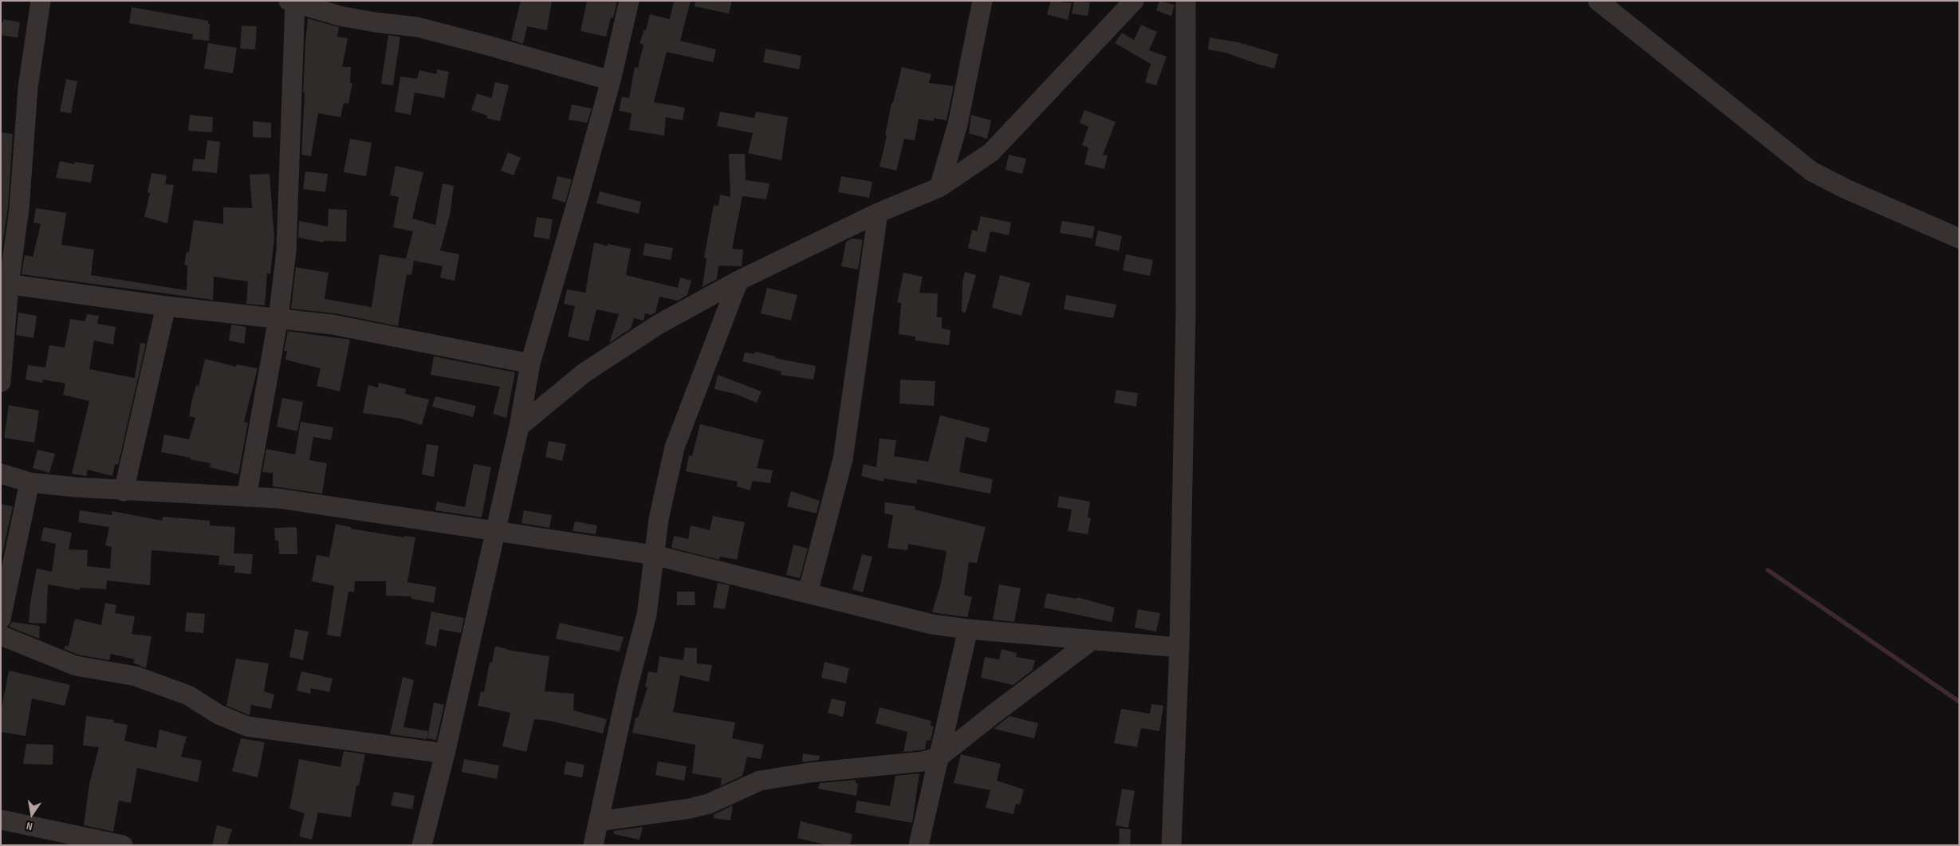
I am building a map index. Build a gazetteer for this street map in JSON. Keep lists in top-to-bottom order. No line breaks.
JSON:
{"north":"bottom"}
